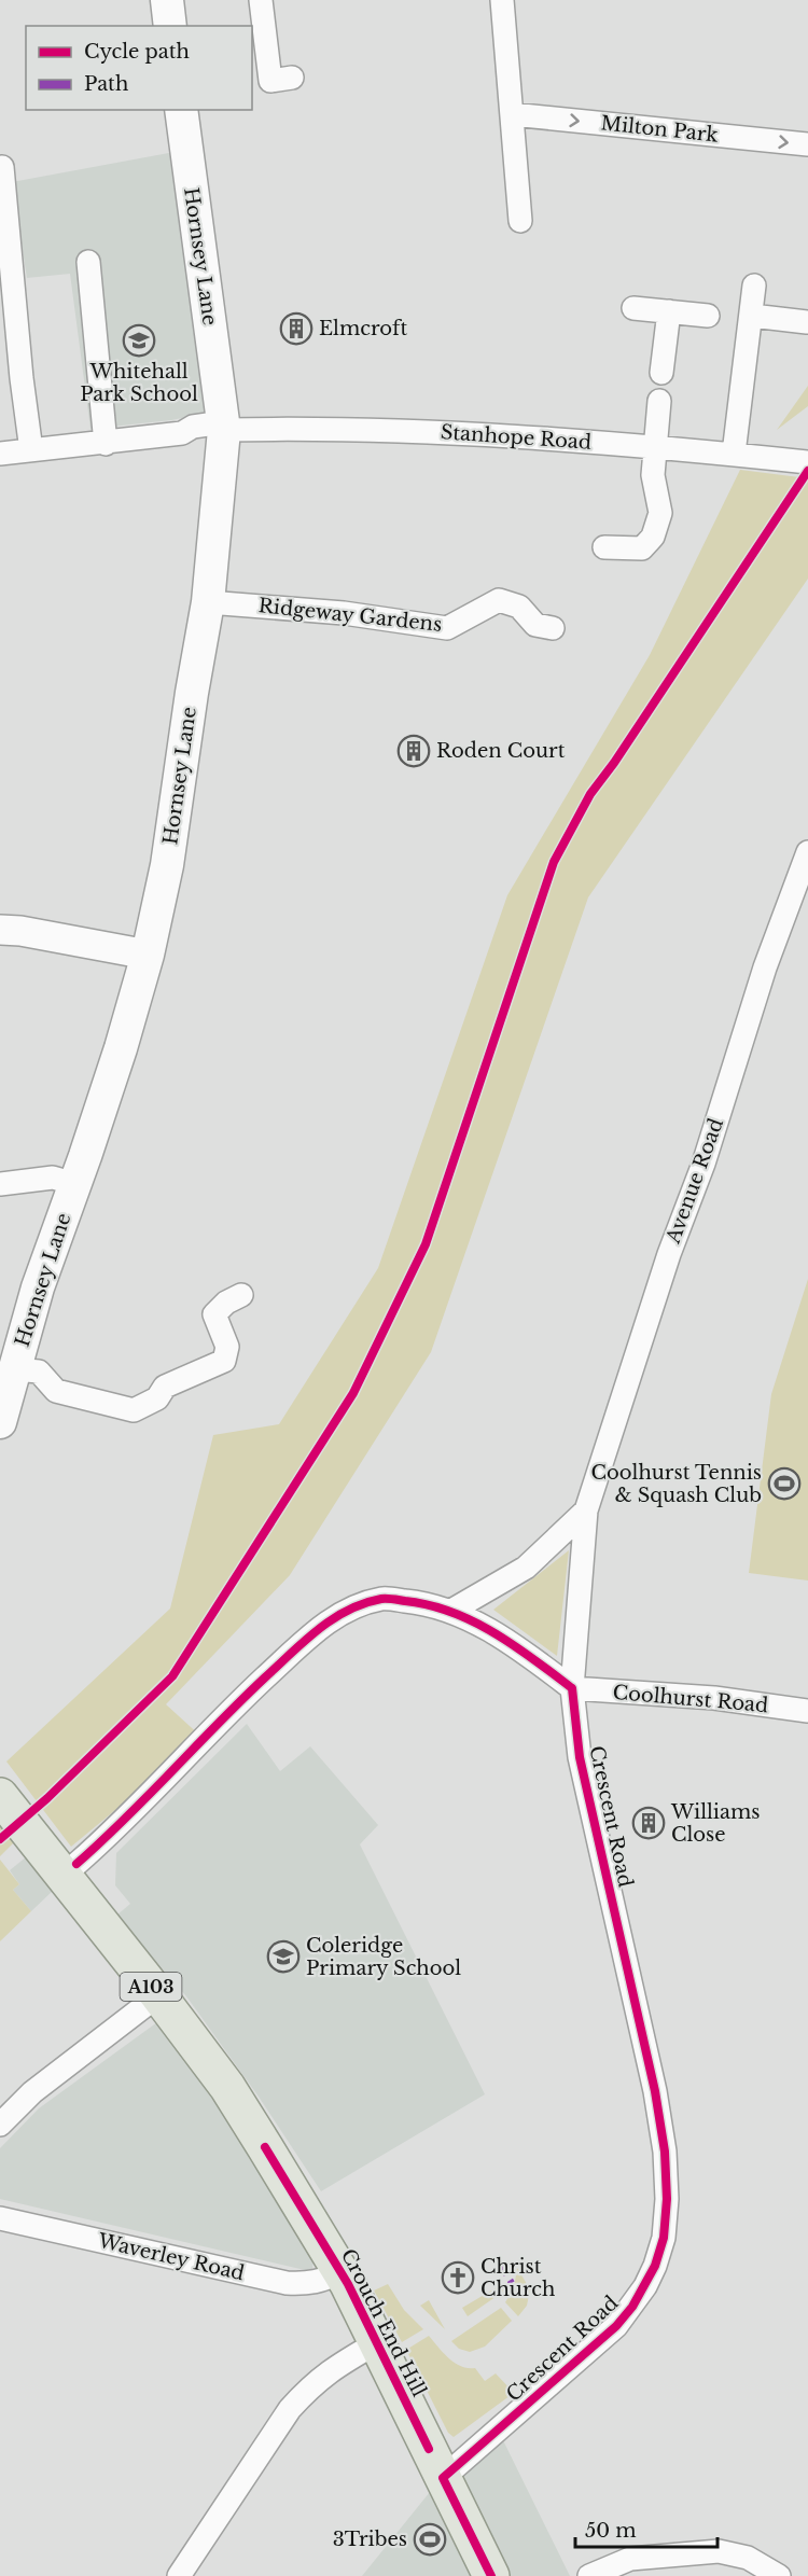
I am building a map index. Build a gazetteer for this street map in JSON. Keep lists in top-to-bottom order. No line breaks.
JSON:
{"streets":{"main road":["Hornsey Lane","A103","Crouch End Hill"],"street":["Milton Park","Stanhope Road","Ridgeway Gardens","Avenue Road","Coolhurst Road","Crescent Road","Waverley Road"]},"crossings":[["Hornsey Lane","Stanhope Road"],["Hornsey Lane","Ridgeway Gardens"],["Avenue Road","Coolhurst Road"],["Avenue Road","Crescent Road"],["Coolhurst Road","Crescent Road"],["Crescent Road","Crouch End Hill"],["Waverley Road","Crouch End Hill"]],"places":{"building":["Elmcroft","Roden Court","Williams Close"],"school or university":["Whitehall Park School","Coleridge Primary School"],"sports":["Coolhurst Tennis & Squash Club","3Tribes"],"church":["Christ Church"]},"legend":["Cycle path","Path"],"scale_bar":"50 m"}
